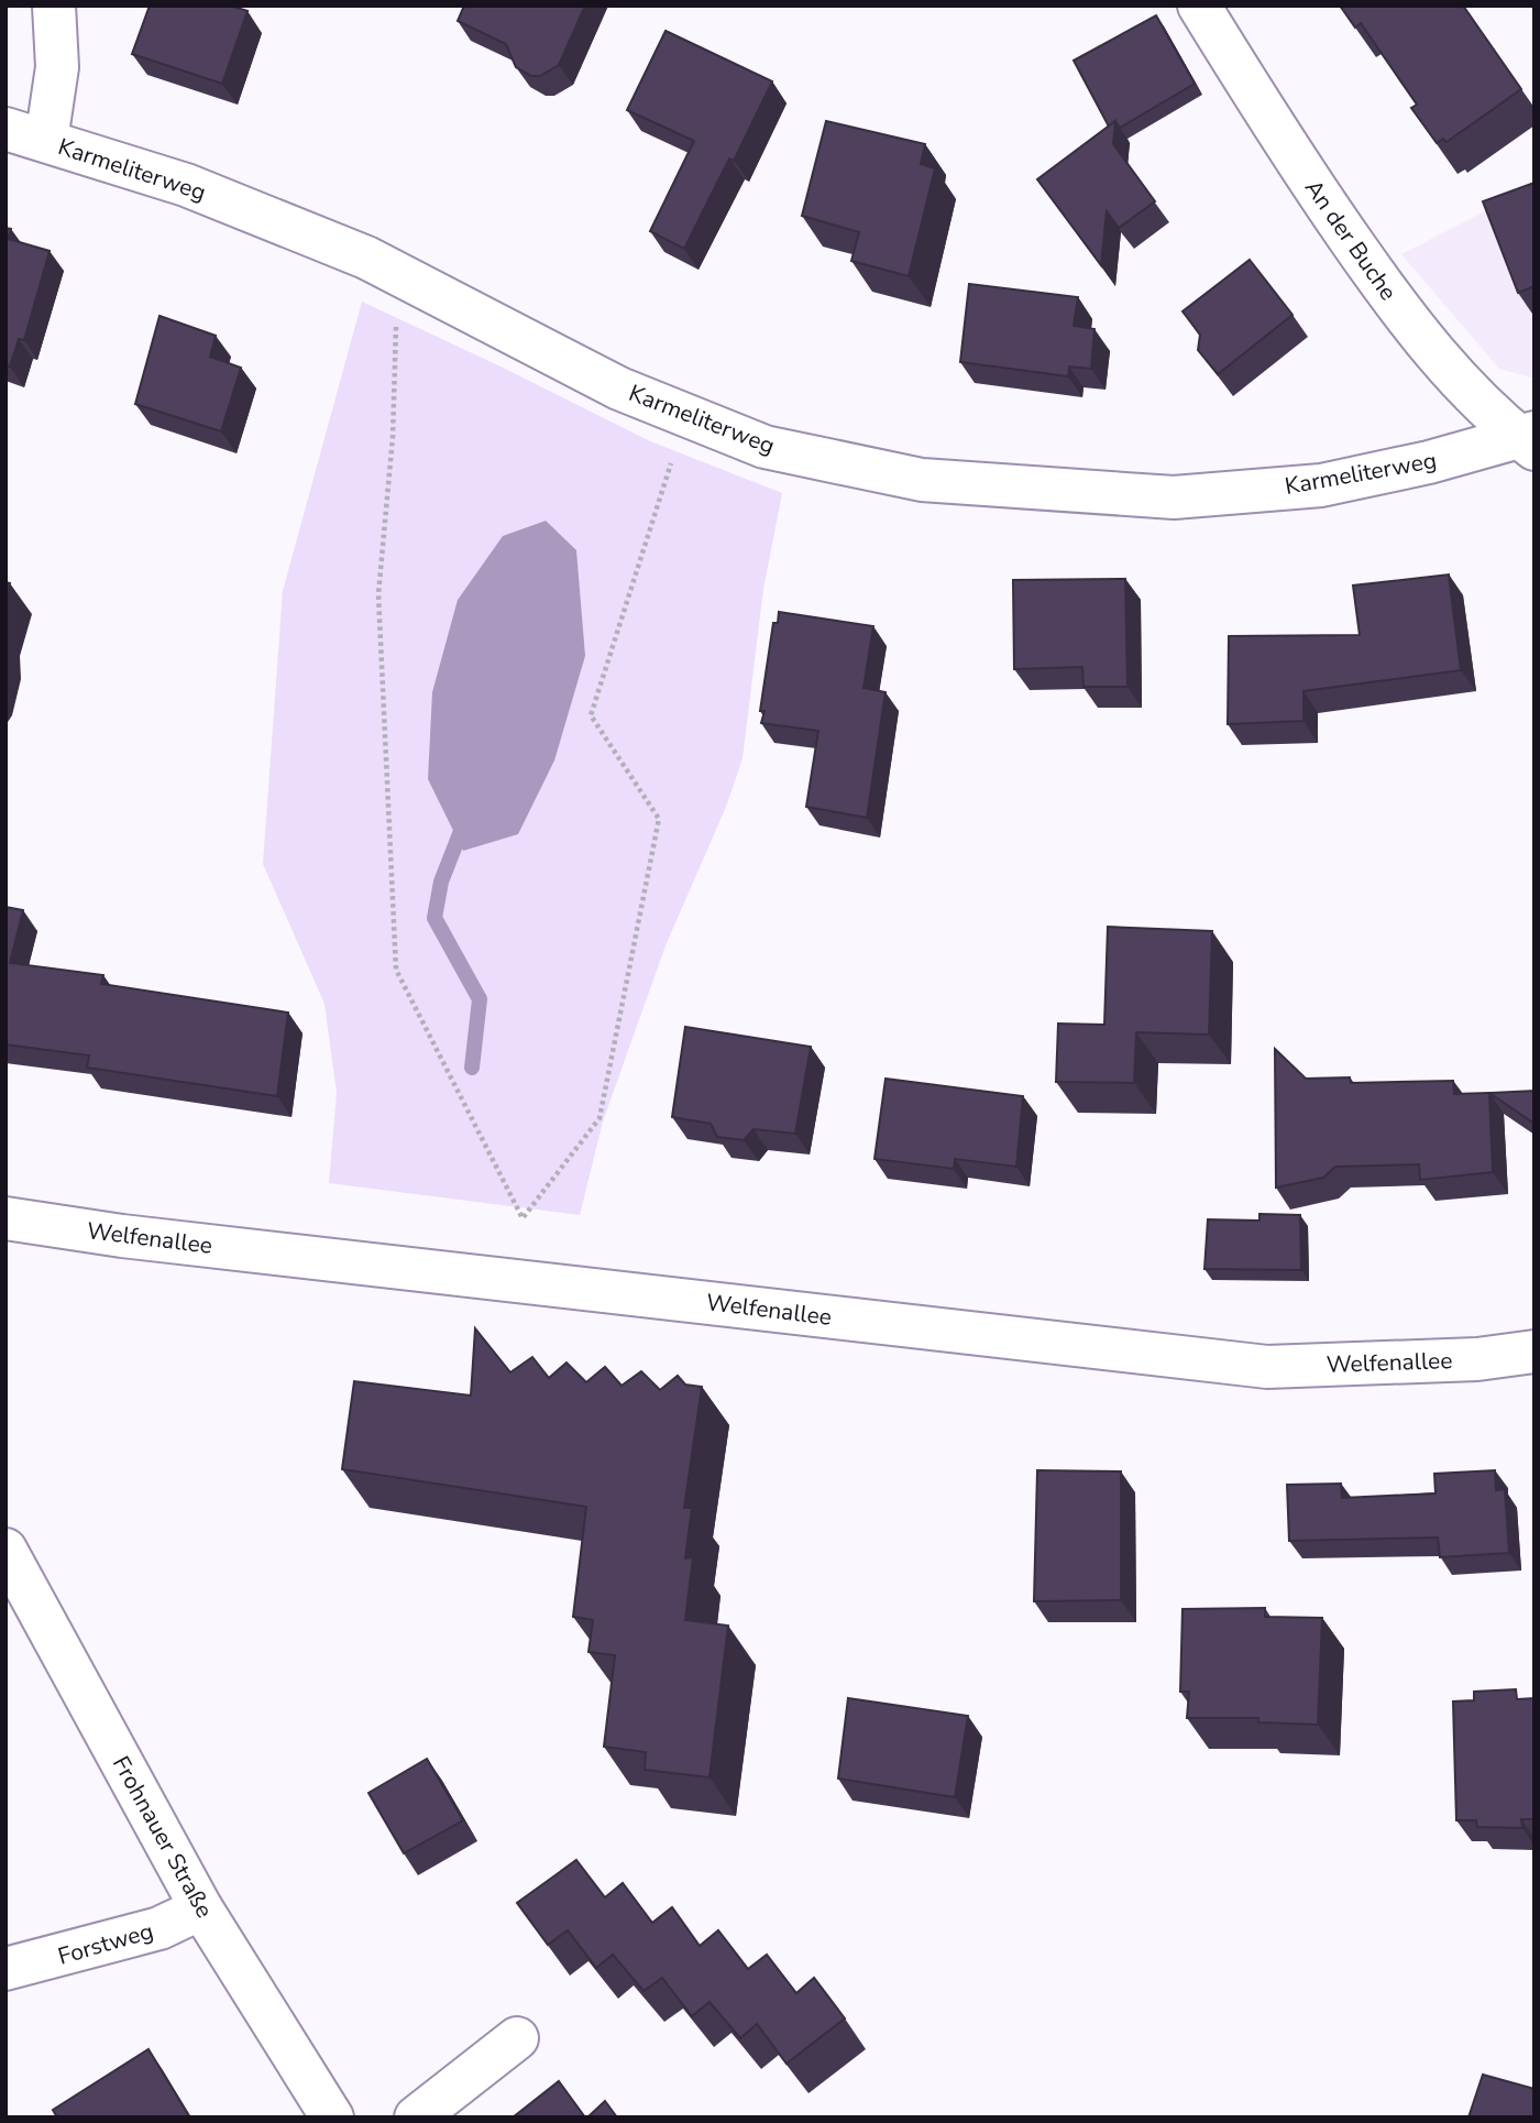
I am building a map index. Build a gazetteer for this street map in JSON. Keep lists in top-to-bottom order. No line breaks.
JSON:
{"streets":{"street":["Karmeliterweg","An der Buche","Welfenallee","Frohnauer Straße","Forstweg"]},"crossings":[["Karmeliterweg","An der Buche"],["Frohnauer Straße","Forstweg"]]}
